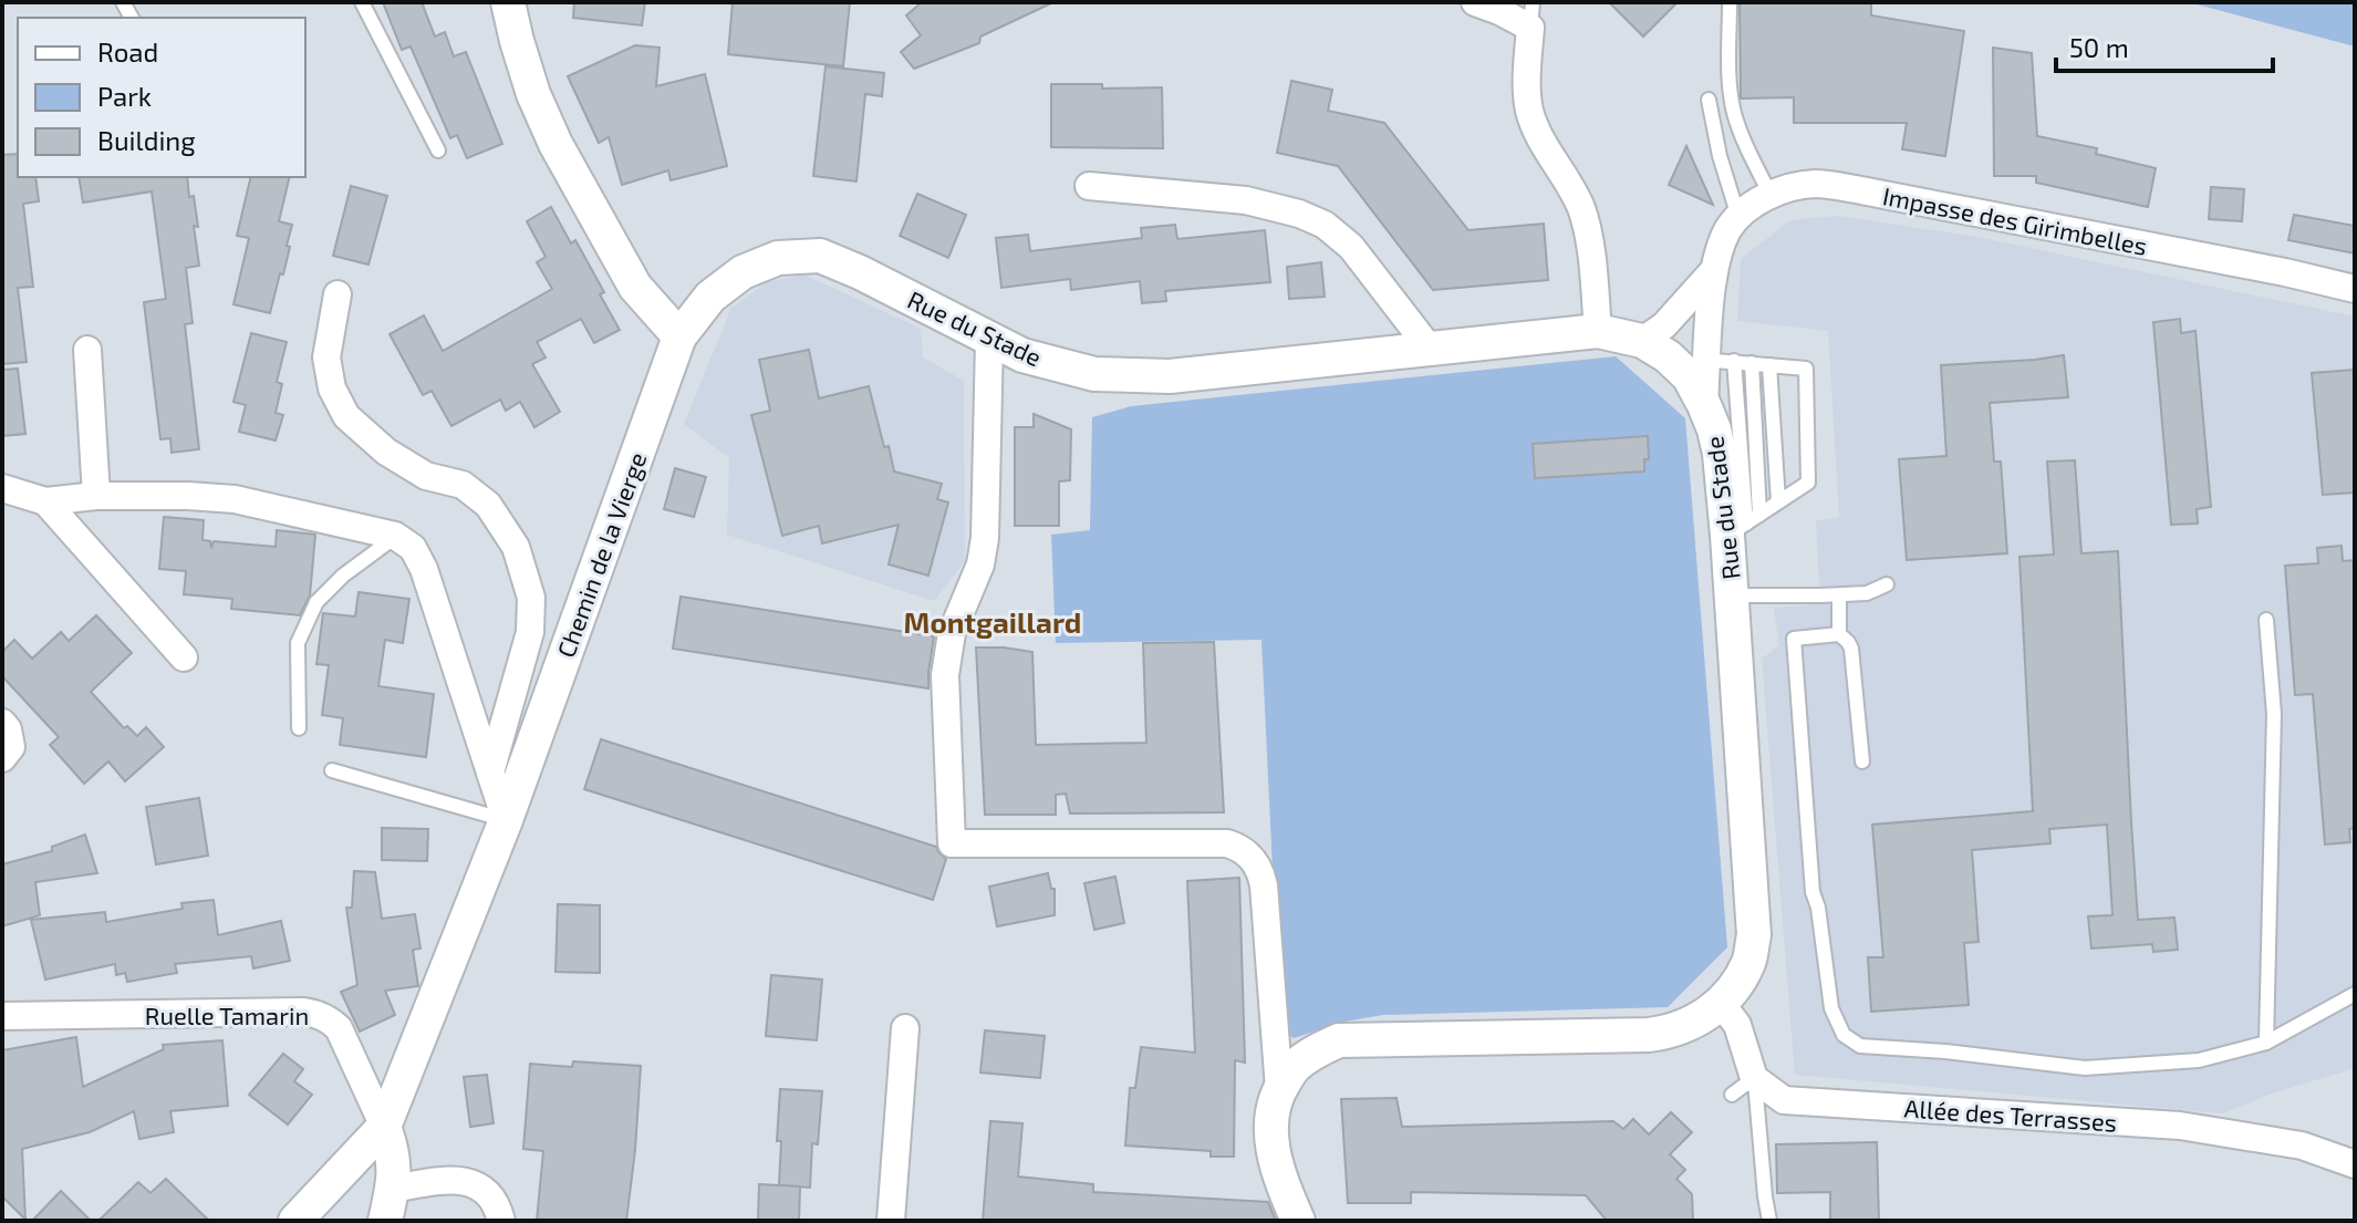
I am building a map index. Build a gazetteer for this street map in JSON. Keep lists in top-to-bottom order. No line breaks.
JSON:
{"streets":{"street":["Impasse des Girimbelles","Rue du Stade","Chemin de la Vierge","Ruelle Tamarin","Allée des Terrasses"]},"crossings":[["Impasse des Girimbelles","Rue du Stade"],["Rue du Stade","Chemin de la Vierge"],["Chemin de la Vierge","Ruelle Tamarin"]],"districts":["Montgaillard"],"legend":["Road","Park","Building"],"scale_bar":"50 m"}
